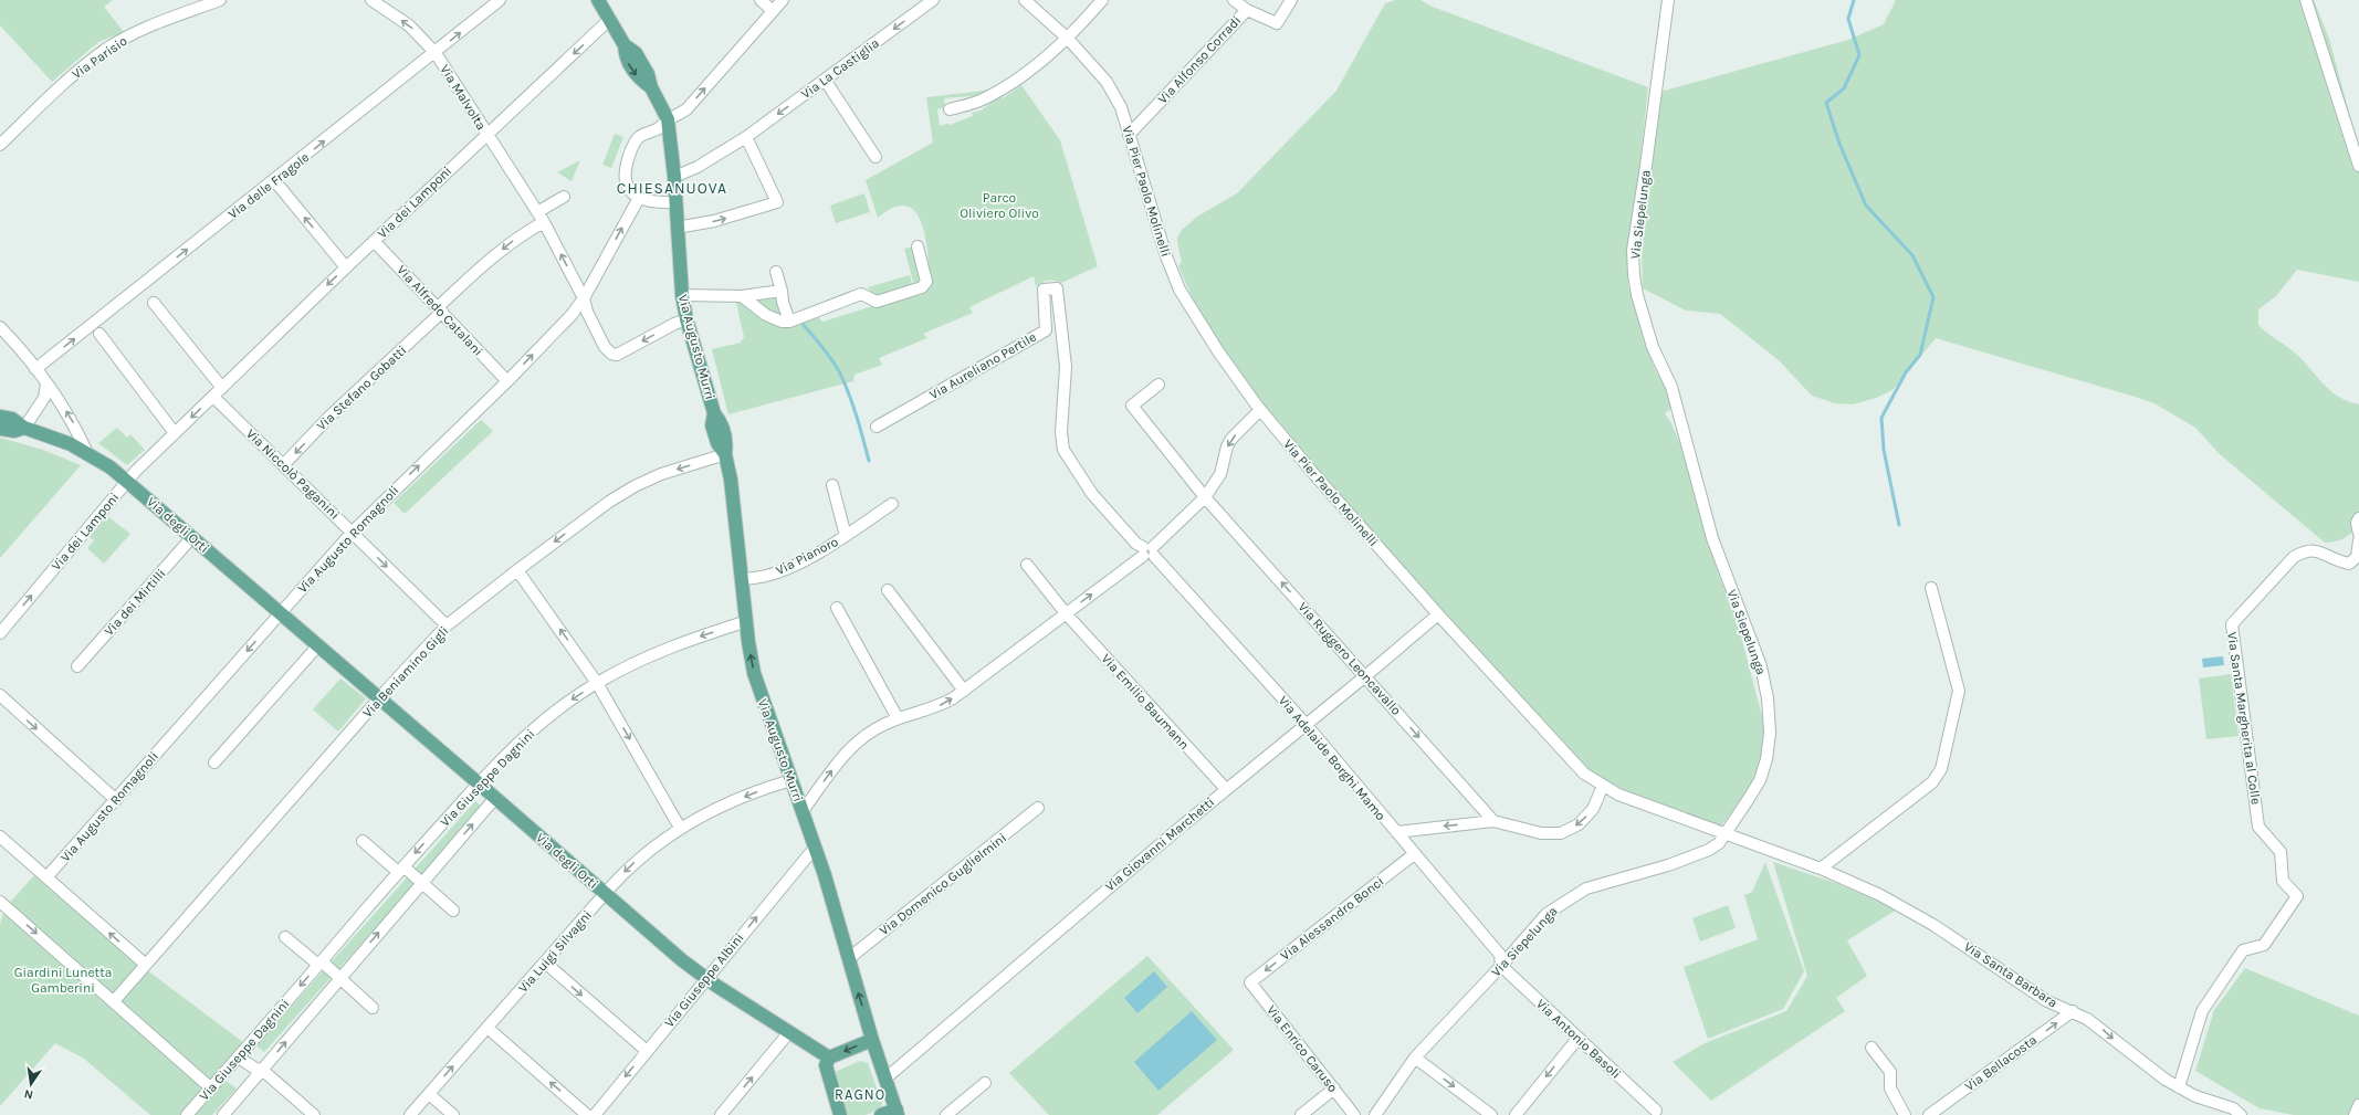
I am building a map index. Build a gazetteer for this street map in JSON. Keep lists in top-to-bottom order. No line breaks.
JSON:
{"streets":{"main road":["Via Augusto Murri","Via degli Orti"],"street":["Via Parisio","Via Alfonso Corradi","Via La Castiglia","Via Malvolta","Via delle Fragole","Via Pier Paolo Molinelli","Via dei Lamponi","Via Siepelunga","Via Alfredo Catalani","Via Aureliano Pertile","Via Stefano Gobatti","Via Niccolò Paganini","Via Augusto Romagnoli","Via Pianoro","Via dei Mirtilli","Via Ruggero Leoncavallo","Via Beniamino Gigli","Via Emilio Baumann","Via Santa Margherita al Colle","Via Adelaide Borghi Mamo","Via Giuseppe Dagnini","Via Giovanni Marchetti","Via Domenico Guglielmini","Via Alessandro Bonci","Via Luigi Silvagni","Via Santa Barbara","Via Giuseppe Albini","Via Antonio Basoli","Via Enrico Caruso","Via Bellacosta"]},"crossings":[["Via Alfonso Corradi","Via Pier Paolo Molinelli"],["Via La Castiglia","Via Augusto Murri"],["Via Malvolta","Via delle Fragole"],["Via Malvolta","Via dei Lamponi"],["Via Malvolta","Via Augusto Murri"],["Via Malvolta","Via Stefano Gobatti"],["Via Malvolta","Via Augusto Romagnoli"],["Via Pier Paolo Molinelli","Via Siepelunga"],["Via Pier Paolo Molinelli","Via Giovanni Marchetti"],["Via Pier Paolo Molinelli","Via Santa Barbara"],["Via dei Lamponi","Via Alfredo Catalani"],["Via dei Lamponi","Via Augusto Murri"],["Via dei Lamponi","Via Niccolò Paganini"],["Via dei Lamponi","Via degli Orti"],["Via Siepelunga","Via Adelaide Borghi Mamo"],["Via Siepelunga","Via Santa Barbara"],["Via Siepelunga","Via Antonio Basoli"],["Via Alfredo Catalani","Via Stefano Gobatti"],["Via Alfredo Catalani","Via Augusto Romagnoli"],["Via Augusto Murri","Via Pianoro"],["Via Augusto Murri","Via Beniamino Gigli"],["Via Augusto Murri","Via Giuseppe Dagnini"],["Via Augusto Murri","Via Giovanni Marchetti"],["Via Augusto Murri","Via Domenico Guglielmini"],["Via Augusto Murri","Via Luigi Silvagni"],["Via Augusto Murri","Via Giuseppe Albini"],["Via Aureliano Pertile","Via Adelaide Borghi Mamo"],["Via Stefano Gobatti","Via Niccolò Paganini"],["Via Niccolò Paganini","Via Augusto Romagnoli"],["Via Niccolò Paganini","Via Beniamino Gigli"],["Via degli Orti","Via Augusto Romagnoli"],["Via degli Orti","Via dei Mirtilli"],["Via degli Orti","Via Beniamino Gigli"],["Via degli Orti","Via Giuseppe Dagnini"],["Via degli Orti","Via Luigi Silvagni"],["Via degli Orti","Via Giuseppe Albini"],["Via Ruggero Leoncavallo","Via Giovanni Marchetti"],["Via Emilio Baumann","Via Giovanni Marchetti"],["Via Santa Margherita al Colle","Via Santa Barbara"],["Via Adelaide Borghi Mamo","Via Giovanni Marchetti"],["Via Adelaide Borghi Mamo","Via Alessandro Bonci"],["Via Adelaide Borghi Mamo","Via Antonio Basoli"],["Via Alessandro Bonci","Via Enrico Caruso"],["Via Santa Barbara","Via Bellacosta"]],"one_way":["Via Malvolta","Via delle Fragole","Via Stefano Gobatti","Via Niccolò Paganini","Via Alessandro Bonci","Via Bellacosta"],"districts":["CHIESANUOVA","RAGNO"],"parks":["Parco Oliviero Olivo","Giardini Lunetta Gamberini"],"north":"bottom"}
